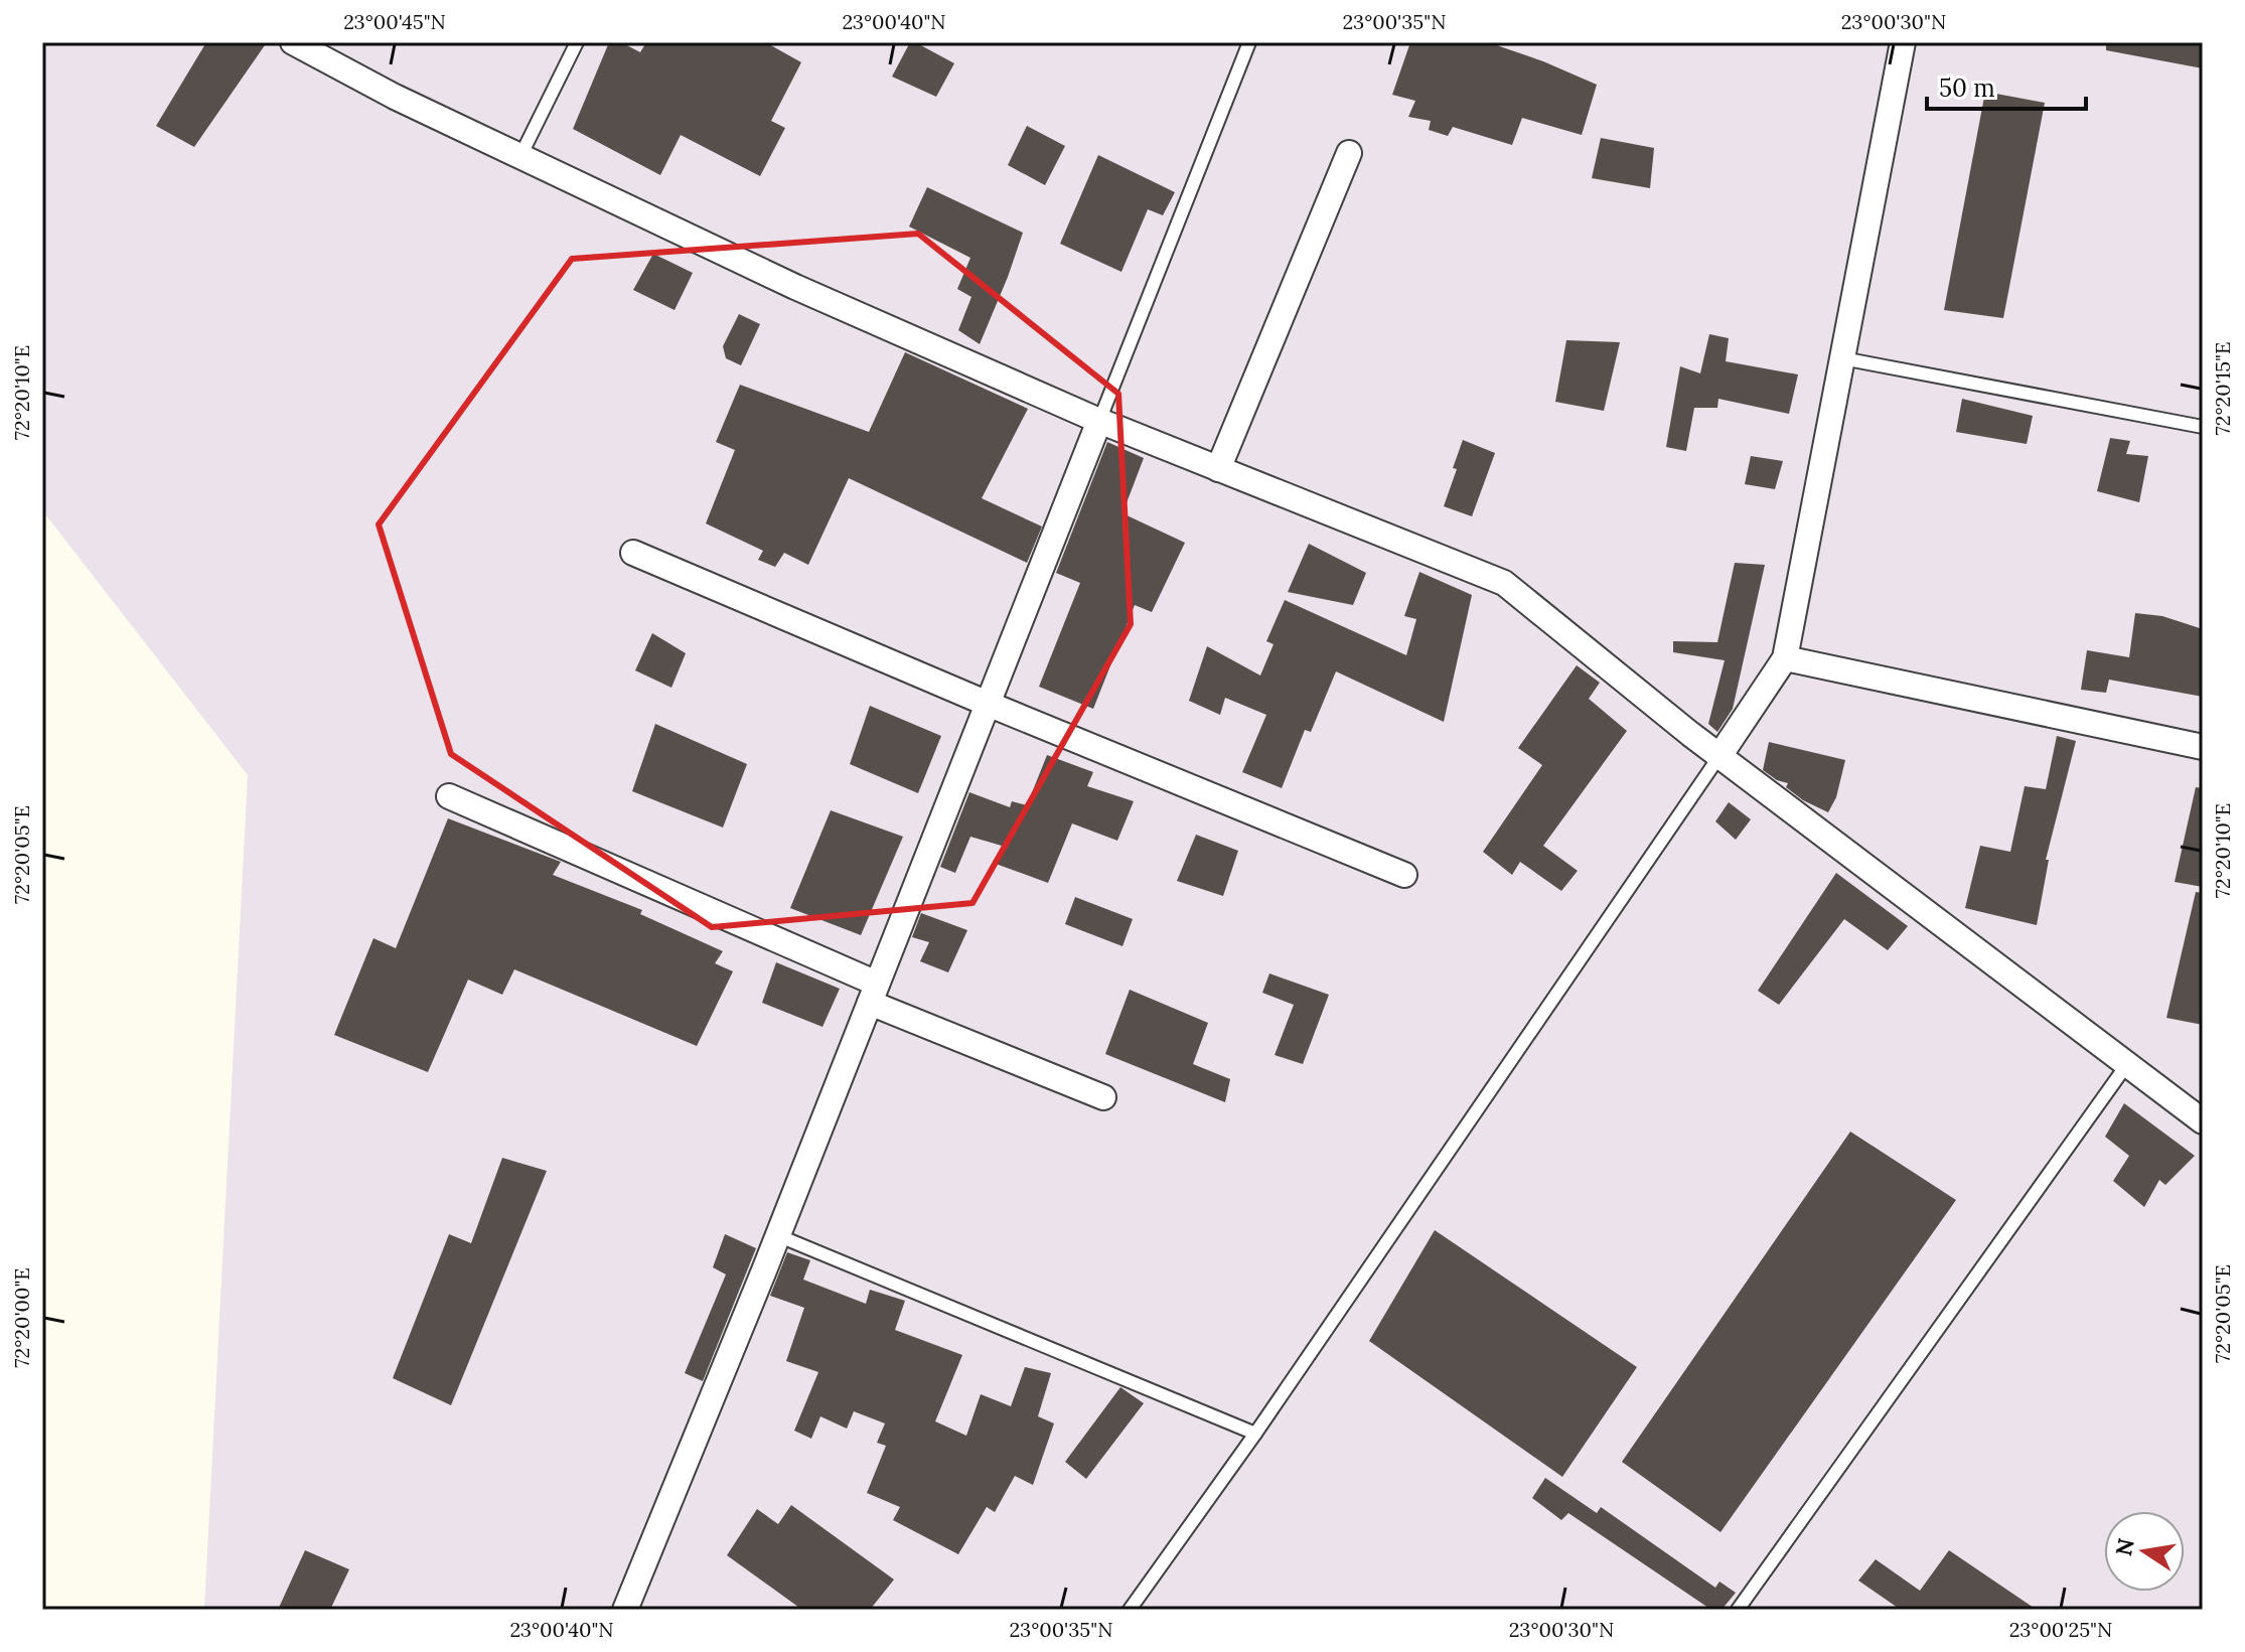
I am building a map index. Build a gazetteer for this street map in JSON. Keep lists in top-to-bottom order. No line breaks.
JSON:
{"scale_bar":"50 m","north":"left","coordinates":["23°00'45\"N","23°00'40\"N","23°00'35\"N","23°00'30\"N","72°20'15\"E","72°20'10\"E","72°20'05\"E","72°20'00\"E","23°00'25\"N"]}
